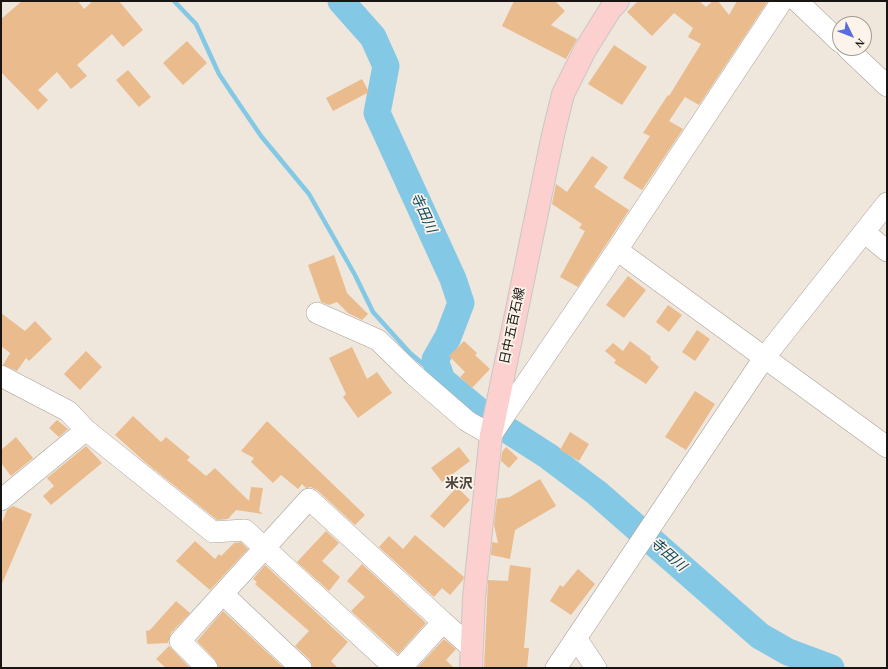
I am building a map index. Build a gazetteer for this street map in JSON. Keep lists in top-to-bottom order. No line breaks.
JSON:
{"streets":{"main road":["日中五百石線"]},"districts":["米沢"],"water":["寺田川"],"north":"bottom right"}
